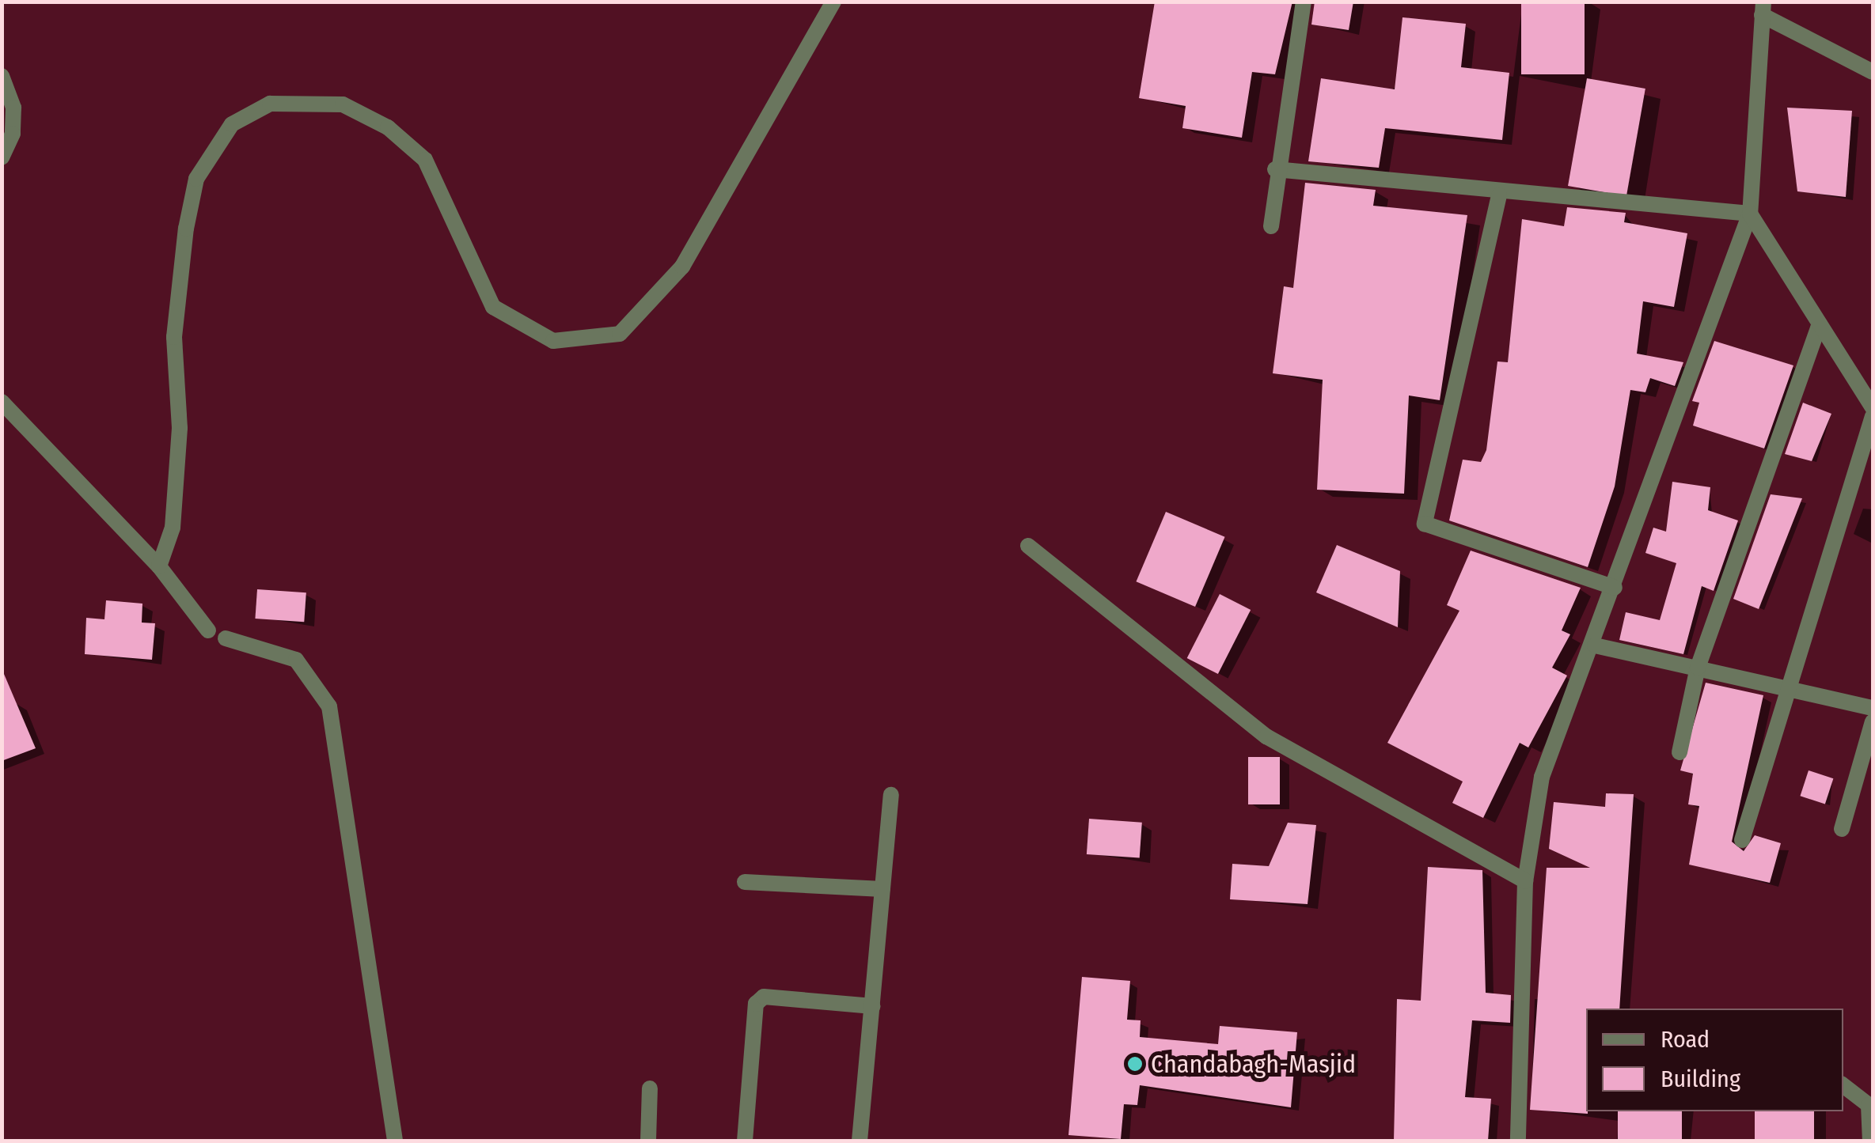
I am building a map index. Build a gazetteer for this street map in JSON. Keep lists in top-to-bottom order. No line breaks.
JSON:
{"places":["Chandabagh-Masjid"],"legend":["Road","Building"]}
